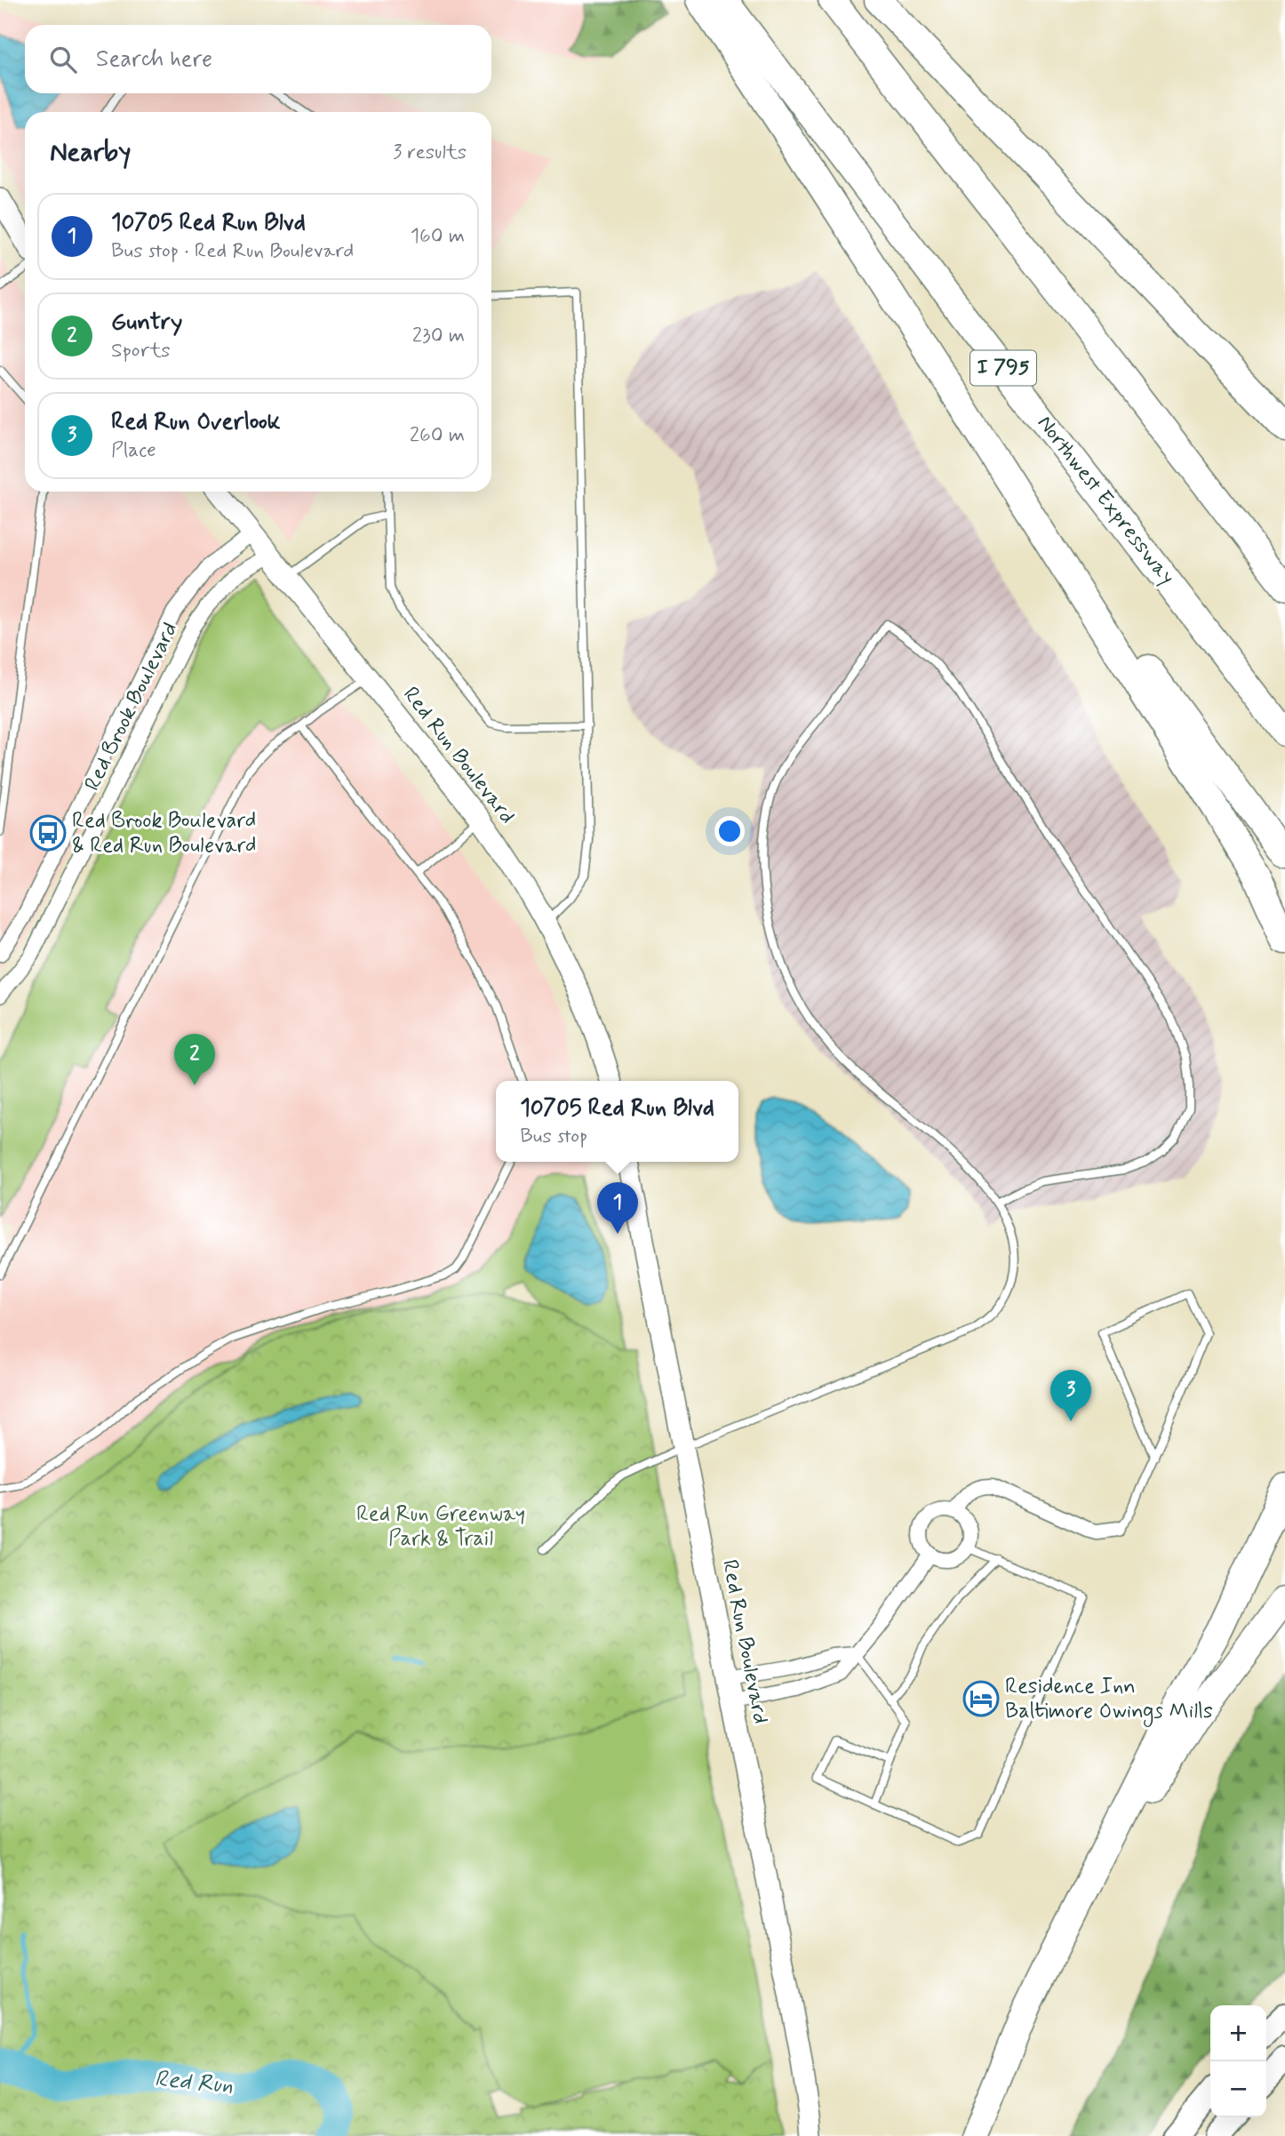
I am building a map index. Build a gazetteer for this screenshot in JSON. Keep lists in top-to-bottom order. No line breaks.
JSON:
{"streets":{"highway":["I 795","Northwest Expressway"],"main road":["Red Run Boulevard"],"street":["Red Brook Boulevard"]},"crossings":[["Red Brook Boulevard","Red Run Boulevard"]],"water":["Red Run"],"parks":["Red Run Greenway Park & Trail"],"places":{"bus stop":["Red Brook Boulevard & Red Run Boulevard"],"hotel":["Residence Inn Baltimore Owings Mills"]},"page":{"search":"Search here","heading":["Nearby","3 results"],"list":[{"mark":"1","name":"10705 Red Run Blvd","note":"Bus stop · Red Run Boulevard","value":"160 m"},{"mark":"2","name":"Guntry","note":"Sports","value":"230 m"},{"mark":"3","name":"Red Run Overlook","note":"Place","value":"260 m"}],"pins":["2","1","3"],"popup":["10705 Red Run Blvd","Bus stop"],"map_buttons":["+","−"]}}
